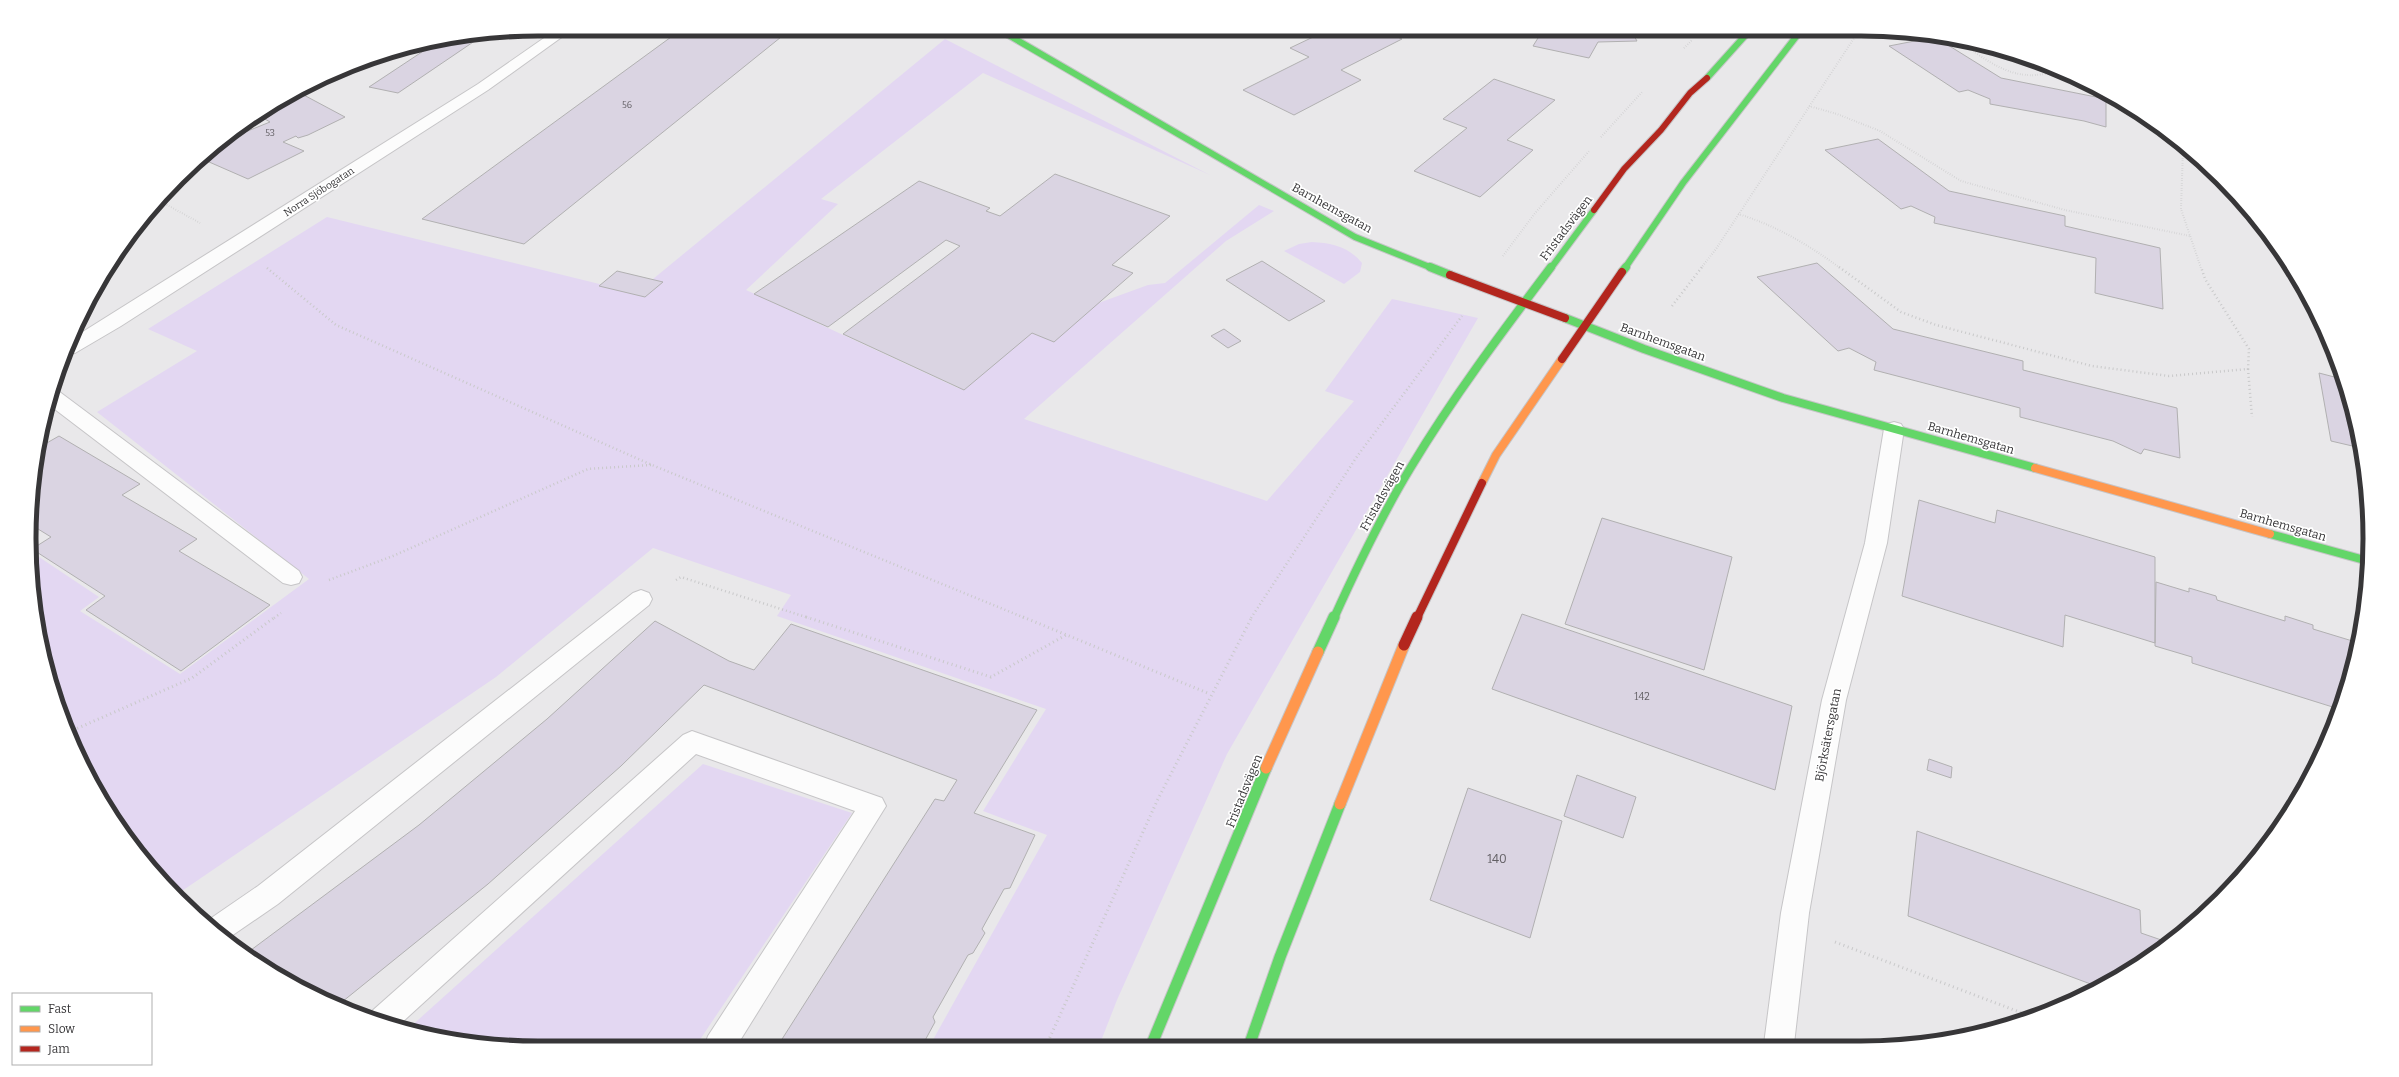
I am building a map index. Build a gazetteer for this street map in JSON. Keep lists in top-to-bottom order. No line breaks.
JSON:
{"streets":{"street":["Norra Sjöbogatan","Barnhemsgatan","Fristadsvägen","Björksätersgatan"]},"crossings":[["Barnhemsgatan","Fristadsvägen"],["Barnhemsgatan","Björksätersgatan"]],"house_numbers":["56","53","142","140"],"legend":["Fast","Slow","Jam"]}
